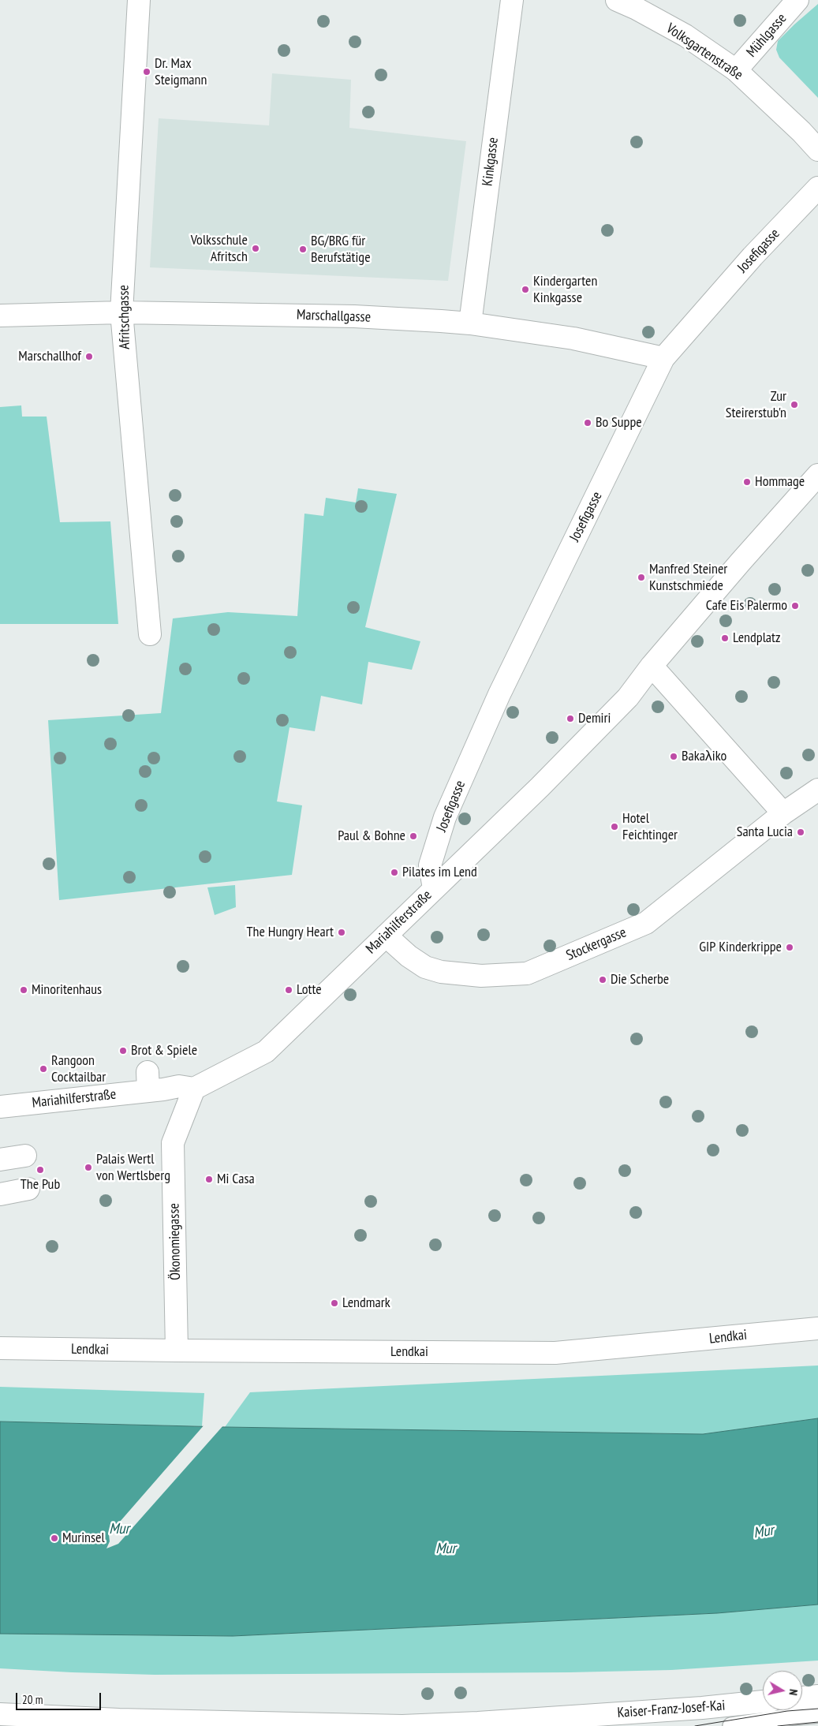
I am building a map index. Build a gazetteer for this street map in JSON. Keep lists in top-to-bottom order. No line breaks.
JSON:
{"streets":{"street":["Mühlgasse","Volksgartenstraße","Kinkgasse","Josefigasse","Marschallgasse","Afritschgasse","Mariahilferstraße","Stockergasse","Ökonomiegasse","Lendkai","Kaiser-Franz-Josef-Kai"]},"crossings":[["Mühlgasse","Volksgartenstraße"],["Kinkgasse","Marschallgasse"],["Josefigasse","Marschallgasse"],["Josefigasse","Mariahilferstraße"],["Marschallgasse","Afritschgasse"],["Mariahilferstraße","Stockergasse"],["Mariahilferstraße","Ökonomiegasse"],["Ökonomiegasse","Lendkai"]],"water":["Mur"],"places":["Dr. Max Steigmann","Volksschule Afritsch","BG/BRG für Berufstätige","Kindergarten Kinkgasse","Marschallhof","Zur Steirerstub'n","Bo Suppe","Hommage","Manfred Steiner Kunstschmiede","Cafe Eis Palermo","Lendplatz","Demiri","Bakaλiko","Hotel Feichtinger","Santa Lucia","Paul & Bohne","Pilates im Lend","The Hungry Heart","GIP Kinderkrippe","Die Scherbe","Minoritenhaus","Lotte","Brot & Spiele","Rangoon Cocktailbar","Palais Wertl von Wertlsberg","The Pub","Mi Casa","Lendmark","Murinsel"],"scale_bar":"20 m","north":"right"}
